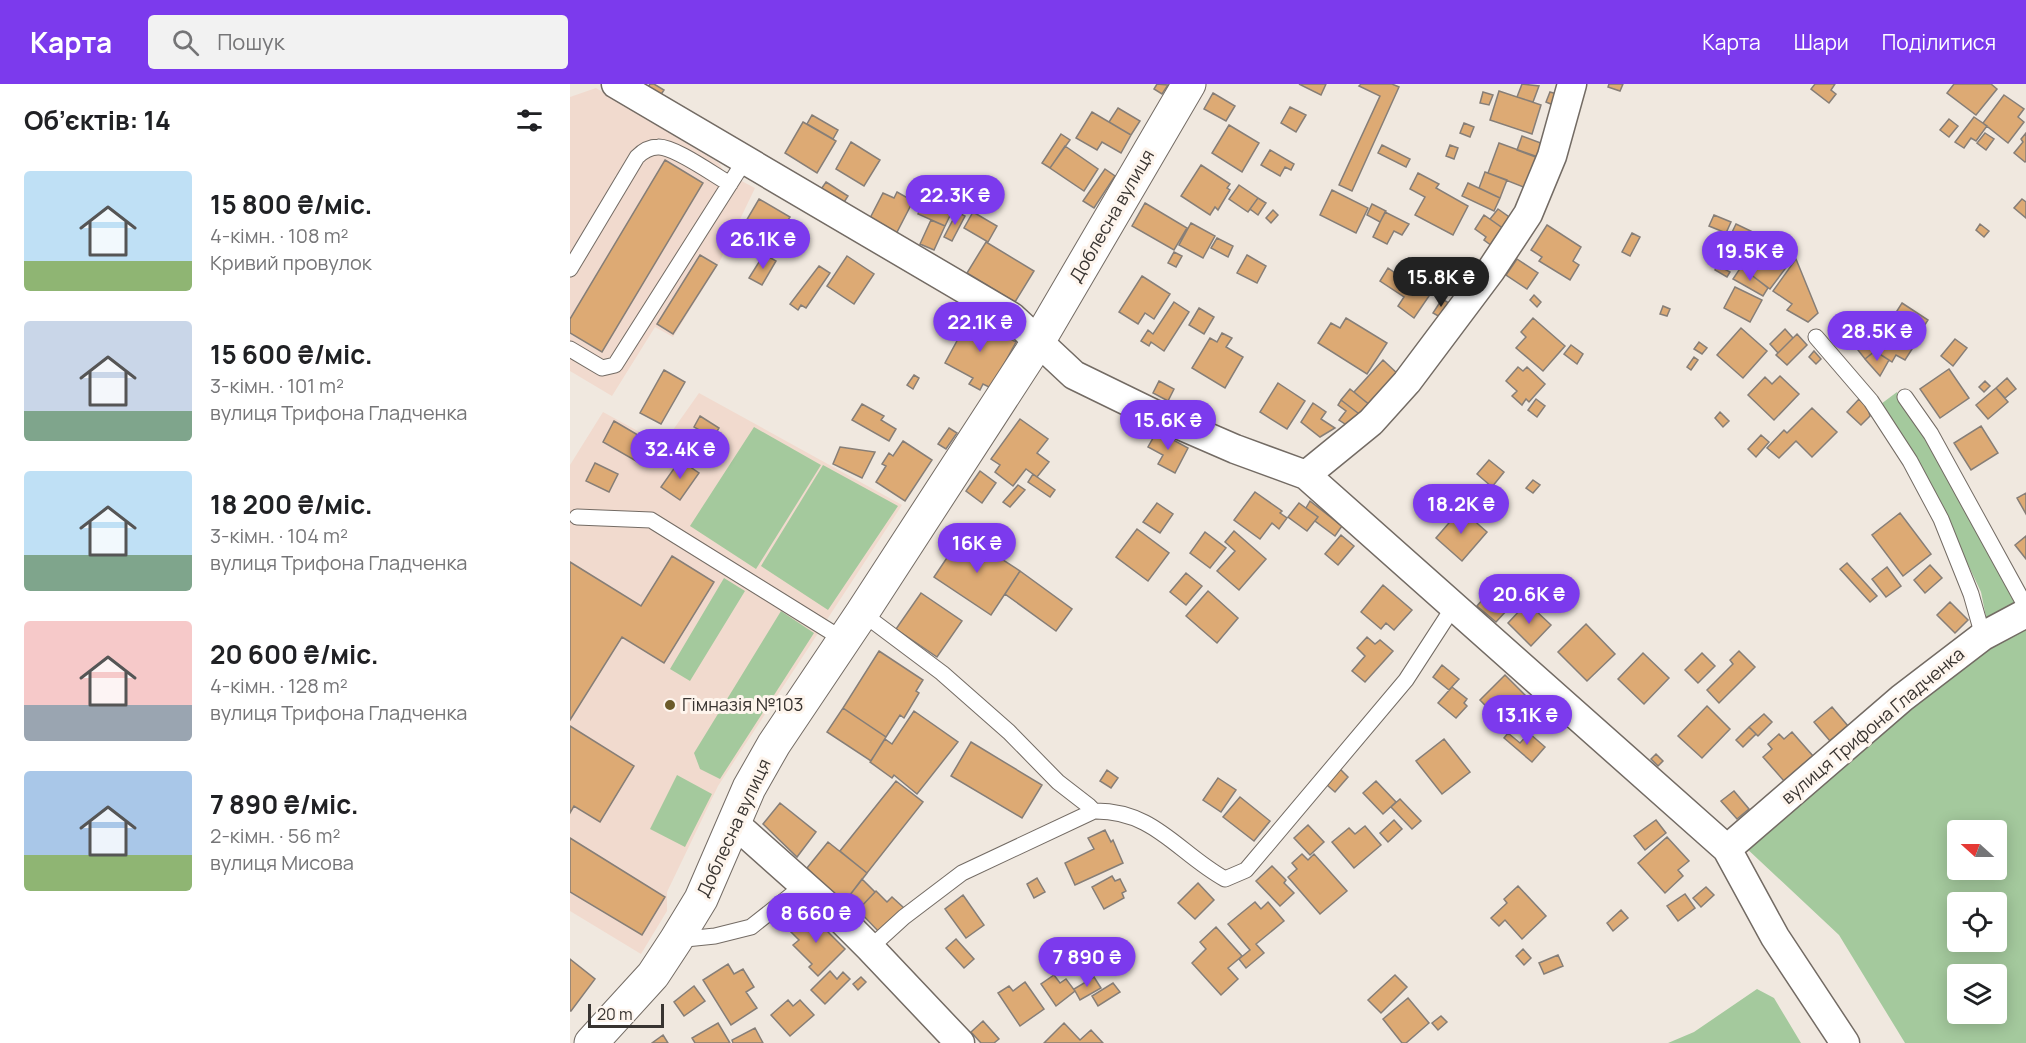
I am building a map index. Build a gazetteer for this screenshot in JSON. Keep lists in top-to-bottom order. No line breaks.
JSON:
{"streets":{"street":["Доблесна вулиця","вулиця Трифона Гладченка"]},"places":["Гімназія №103"],"scale_bar":"20 m","north":"left","page":{"header":"Карта","search":"Пошук","nav":["Карта","Шари","Поділитися"],"heading":"Об’єктів: 14","list":[{"name":"15 800 ₴/міс.","note":"4-кімн. · 108 m² · Кривий провулок"},{"name":"15 600 ₴/міс.","note":"3-кімн. · 101 m² · вулиця Трифона Гладченка"},{"name":"18 200 ₴/міс.","note":"3-кімн. · 104 m² · вулиця Трифона Гладченка"},{"name":"20 600 ₴/міс.","note":"4-кімн. · 128 m² · вулиця Трифона Гладченка"},{"name":"7 890 ₴/міс.","note":"2-кімн. · 56 m² · вулиця Мисова"}],"price":["22.3K ₴","26.1K ₴","19.5K ₴","15.8K ₴","22.1K ₴","28.5K ₴","15.6K ₴","32.4K ₴","18.2K ₴","16K ₴","20.6K ₴","13.1K ₴","8 660 ₴","7 890 ₴"],"scale":"20 m"}}
